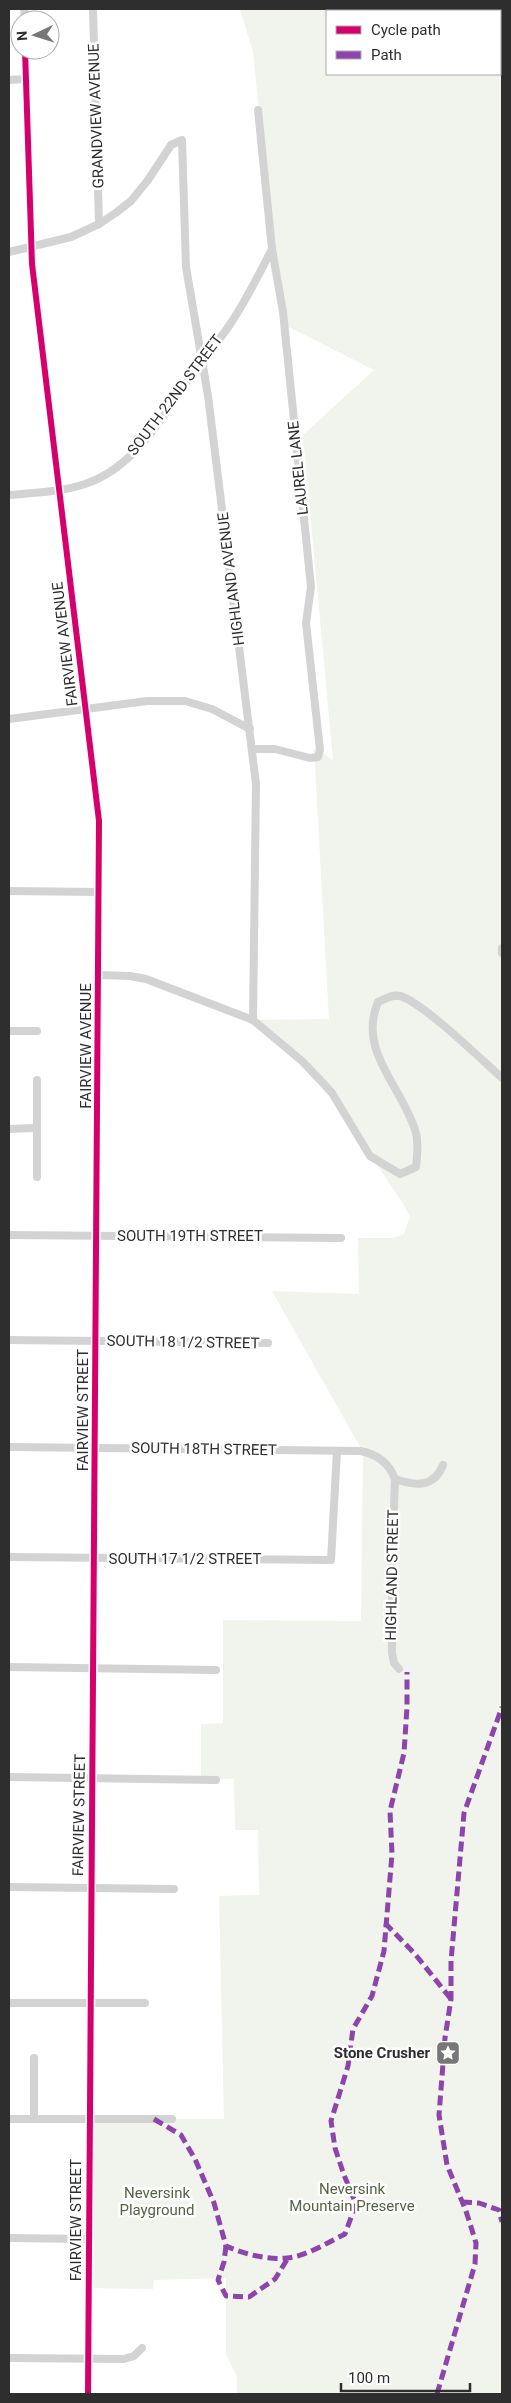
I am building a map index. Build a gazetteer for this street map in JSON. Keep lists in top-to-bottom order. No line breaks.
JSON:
{"streets":{"street":["GRANDVIEW AVENUE","SOUTH 22ND STREET","LAUREL LANE","HIGHLAND AVENUE","FAIRVIEW AVENUE","SOUTH 19TH STREET","SOUTH 18 1/2 STREET","FAIRVIEW STREET","SOUTH 18TH STREET","SOUTH 17 1/2 STREET","HIGHLAND STREET"]},"crossings":[["GRANDVIEW AVENUE","HIGHLAND AVENUE"],["SOUTH 22ND STREET","LAUREL LANE"],["SOUTH 22ND STREET","HIGHLAND AVENUE"],["SOUTH 22ND STREET","FAIRVIEW AVENUE"],["LAUREL LANE","HIGHLAND AVENUE"],["FAIRVIEW AVENUE","SOUTH 19TH STREET"],["FAIRVIEW AVENUE","FAIRVIEW STREET"],["SOUTH 19TH STREET","FAIRVIEW STREET"],["SOUTH 18 1/2 STREET","FAIRVIEW STREET"],["FAIRVIEW STREET","SOUTH 18TH STREET"],["FAIRVIEW STREET","SOUTH 17 1/2 STREET"],["SOUTH 18TH STREET","SOUTH 17 1/2 STREET"],["SOUTH 18TH STREET","HIGHLAND STREET"]],"parks":["Neversink Mountain Preserve","Neversink Playground"],"places":{"place":["Stone Crusher"]},"legend":["Cycle path","Path"],"scale_bar":"100 m","north":"left"}
